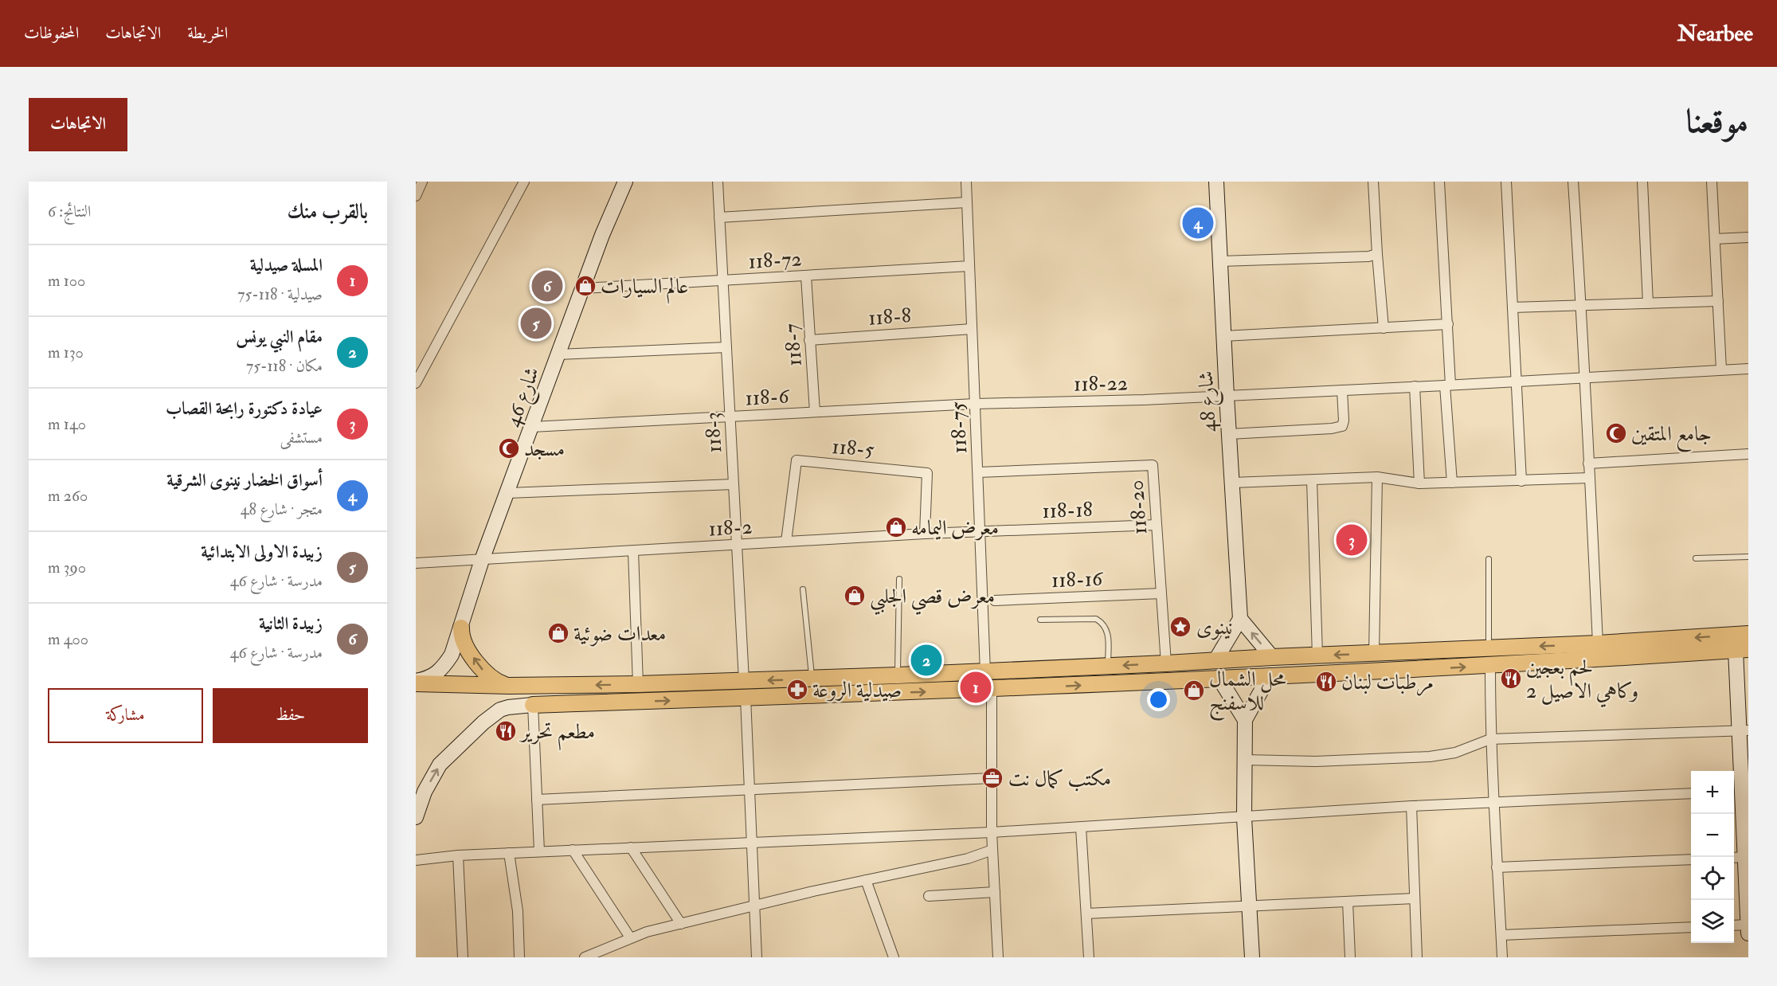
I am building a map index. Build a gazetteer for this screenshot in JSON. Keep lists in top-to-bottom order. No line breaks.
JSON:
{"streets":{"street":["118-72","118-8","118-7","118-22","شارع 46","118-6","شارع 48","118-75","118-3","118-5","118-20","118-18","118-2","118-16"]},"crossings":[["118-72","118-7"],["118-72","شارع 46"],["118-72","118-75"],["118-72","118-3"],["118-8","118-7"],["118-8","118-75"],["118-7","118-6"],["118-22","118-6"],["118-22","شارع 48"],["118-22","118-75"],["شارع 46","118-6"],["شارع 46","118-2"],["118-6","118-75"],["118-6","118-3"],["118-75","118-20"],["118-75","118-18"],["118-75","118-2"],["118-3","118-2"],["118-5","118-2"],["118-20","118-18"],["118-20","118-16"],["118-18","118-2"]],"places":{"shop":["عالم السيارات","معرض اليمامه","معرض قصي الجلبي","معدات ضوئية","محل الشمال للاسفنج"],"mosque":["جامع المتقين","مسجد"],"place":["نينوى"],"restaurant":["لحم بعجين وكاهي الاصيل 2","مرطبات لبنان","مطعم تحرير"],"pharmacy":["صيدلية الروعة"],"office":["مكتب كمال نت"]},"page":{"header":"Nearbee","nav":["الخريطة","الاتجاهات","المحفوظات"],"title":"موقعنا","buttons":["الاتجاهات",["حفظ","مشاركة"]],"heading":["بالقرب منك","النتائج: 6"],"pins":["4","6","5","3","2","1"],"list":[{"mark":"1","name":"المسلة صيدلية","note":"صيدلية · 118-75","value":"100 m"},{"mark":"2","name":"مقام النبي يونس","note":"مكان · 118-75","value":"130 m"},{"mark":"3","name":"عيادة دكتورة رابحة القصاب","note":"مستشفى","value":"140 m"},{"mark":"4","name":"أسواق الخضار نينوى الشرقية","note":"متجر · شارع 48","value":"260 m"},{"mark":"5","name":"زبيدة الاولى الابتدائية","note":"مدرسة · شارع 46","value":"390 m"},{"mark":"6","name":"زبيدة الثانية","note":"مدرسة · شارع 46","value":"400 m"}],"map_buttons":["+","−"]}}
